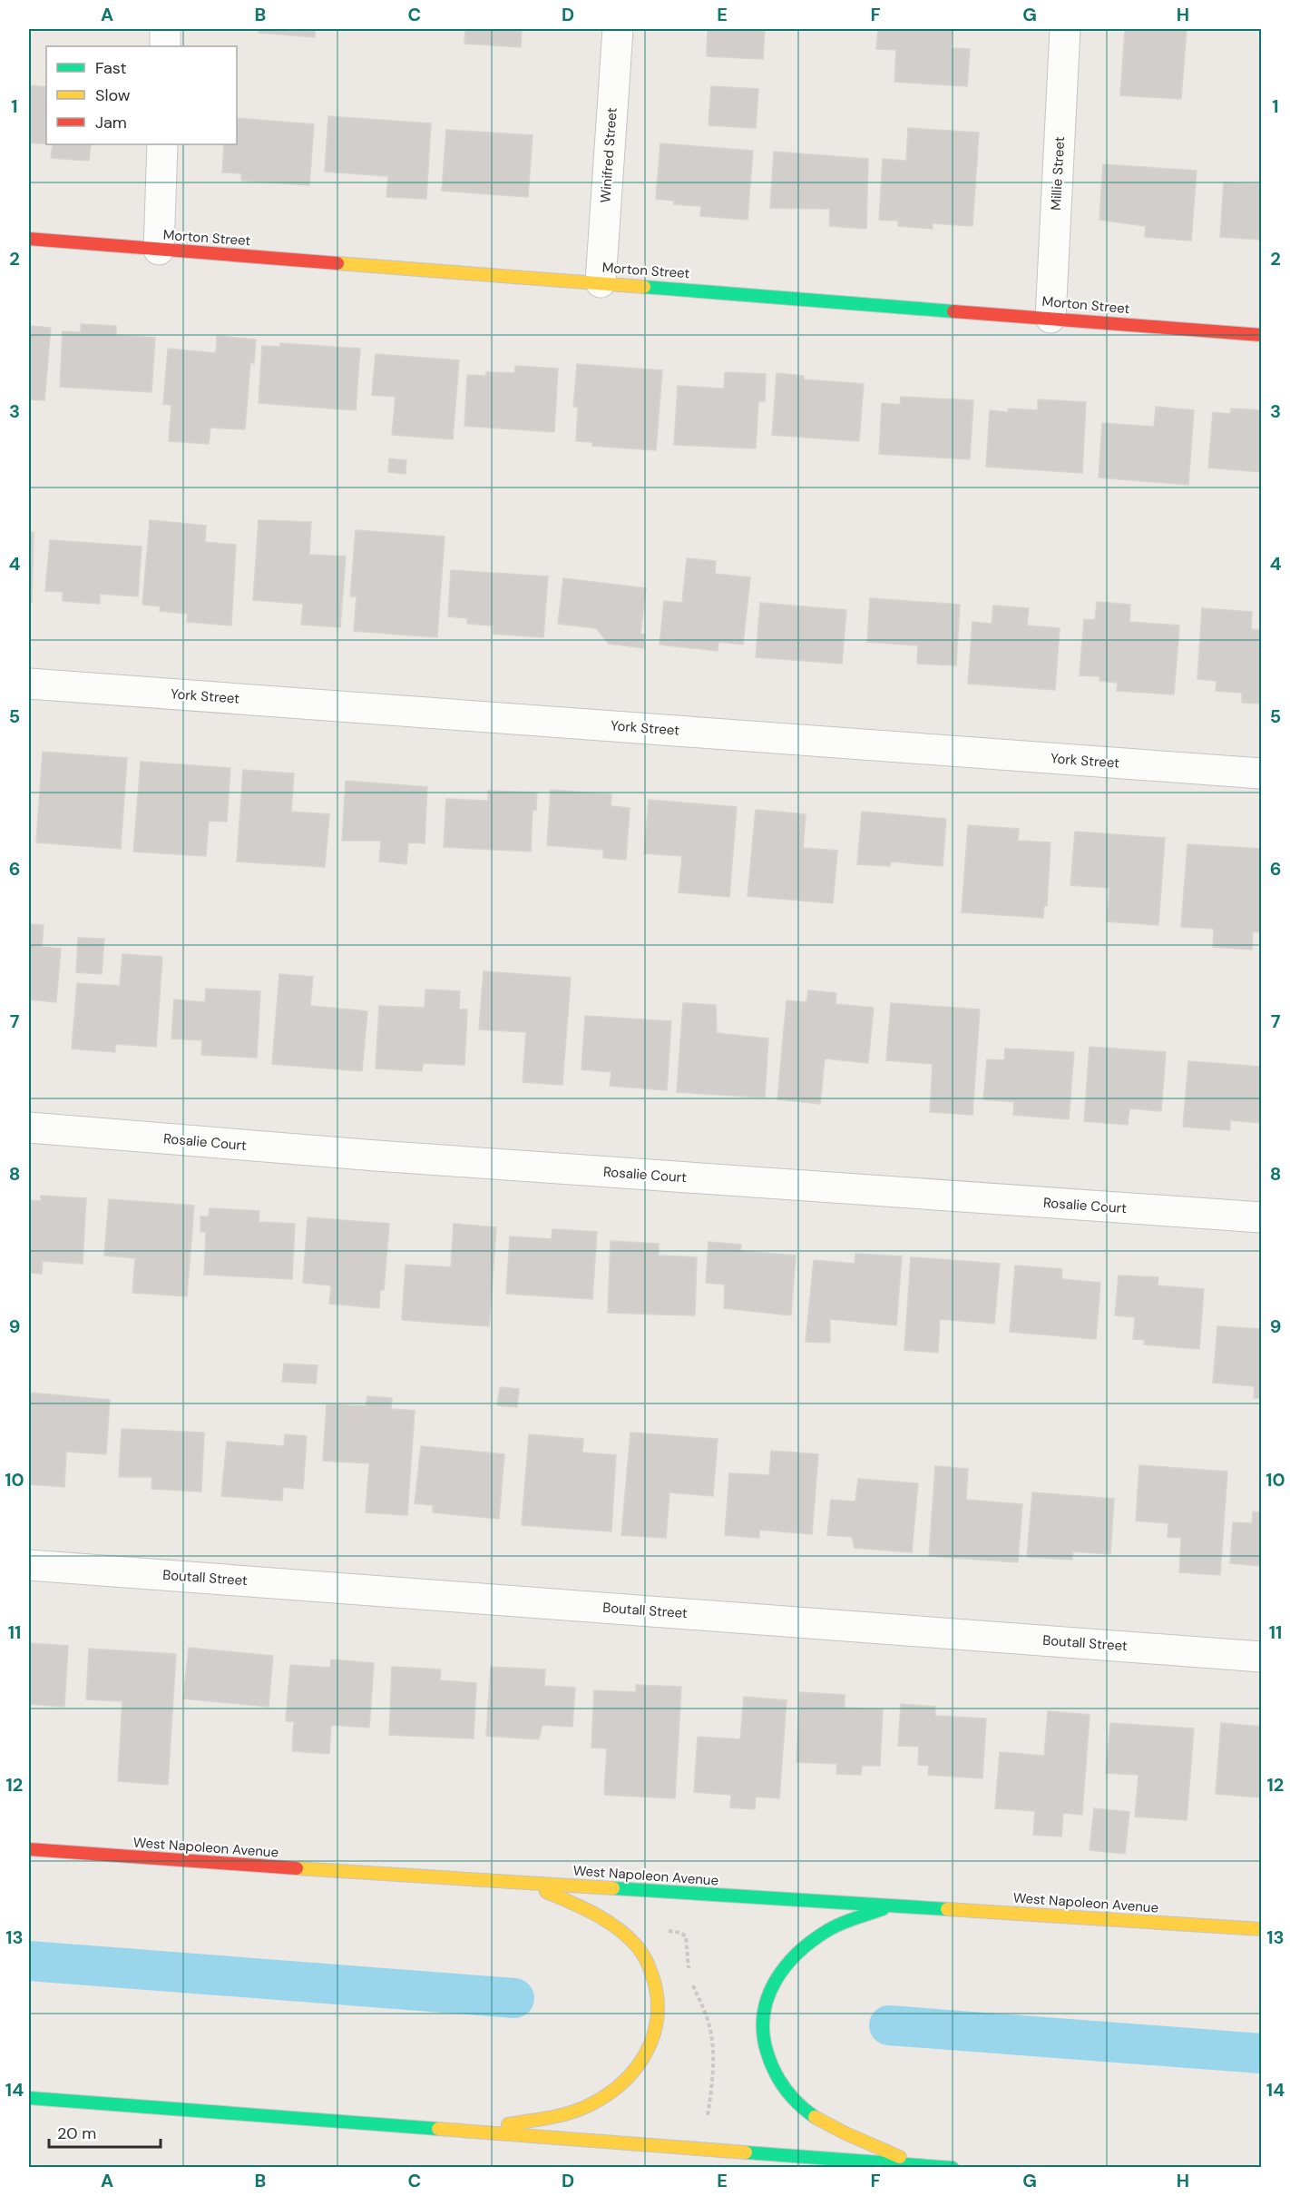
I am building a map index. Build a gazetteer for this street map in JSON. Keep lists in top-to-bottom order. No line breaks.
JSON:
{"streets":{"main road":["Morton Street","West Napoleon Avenue"],"street":["Winifred Street","Millie Street","York Street","Rosalie Court","Boutall Street"]},"crossings":[["Winifred Street","Morton Street"],["Millie Street","Morton Street"]],"legend":["Fast","Slow","Jam"],"scale_bar":"20 m","grid":{"columns":["A","B","C","D","E","F","G","H"],"rows":["1","2","3","4","5","6","7","8","9","10","11","12","13","14"]}}
